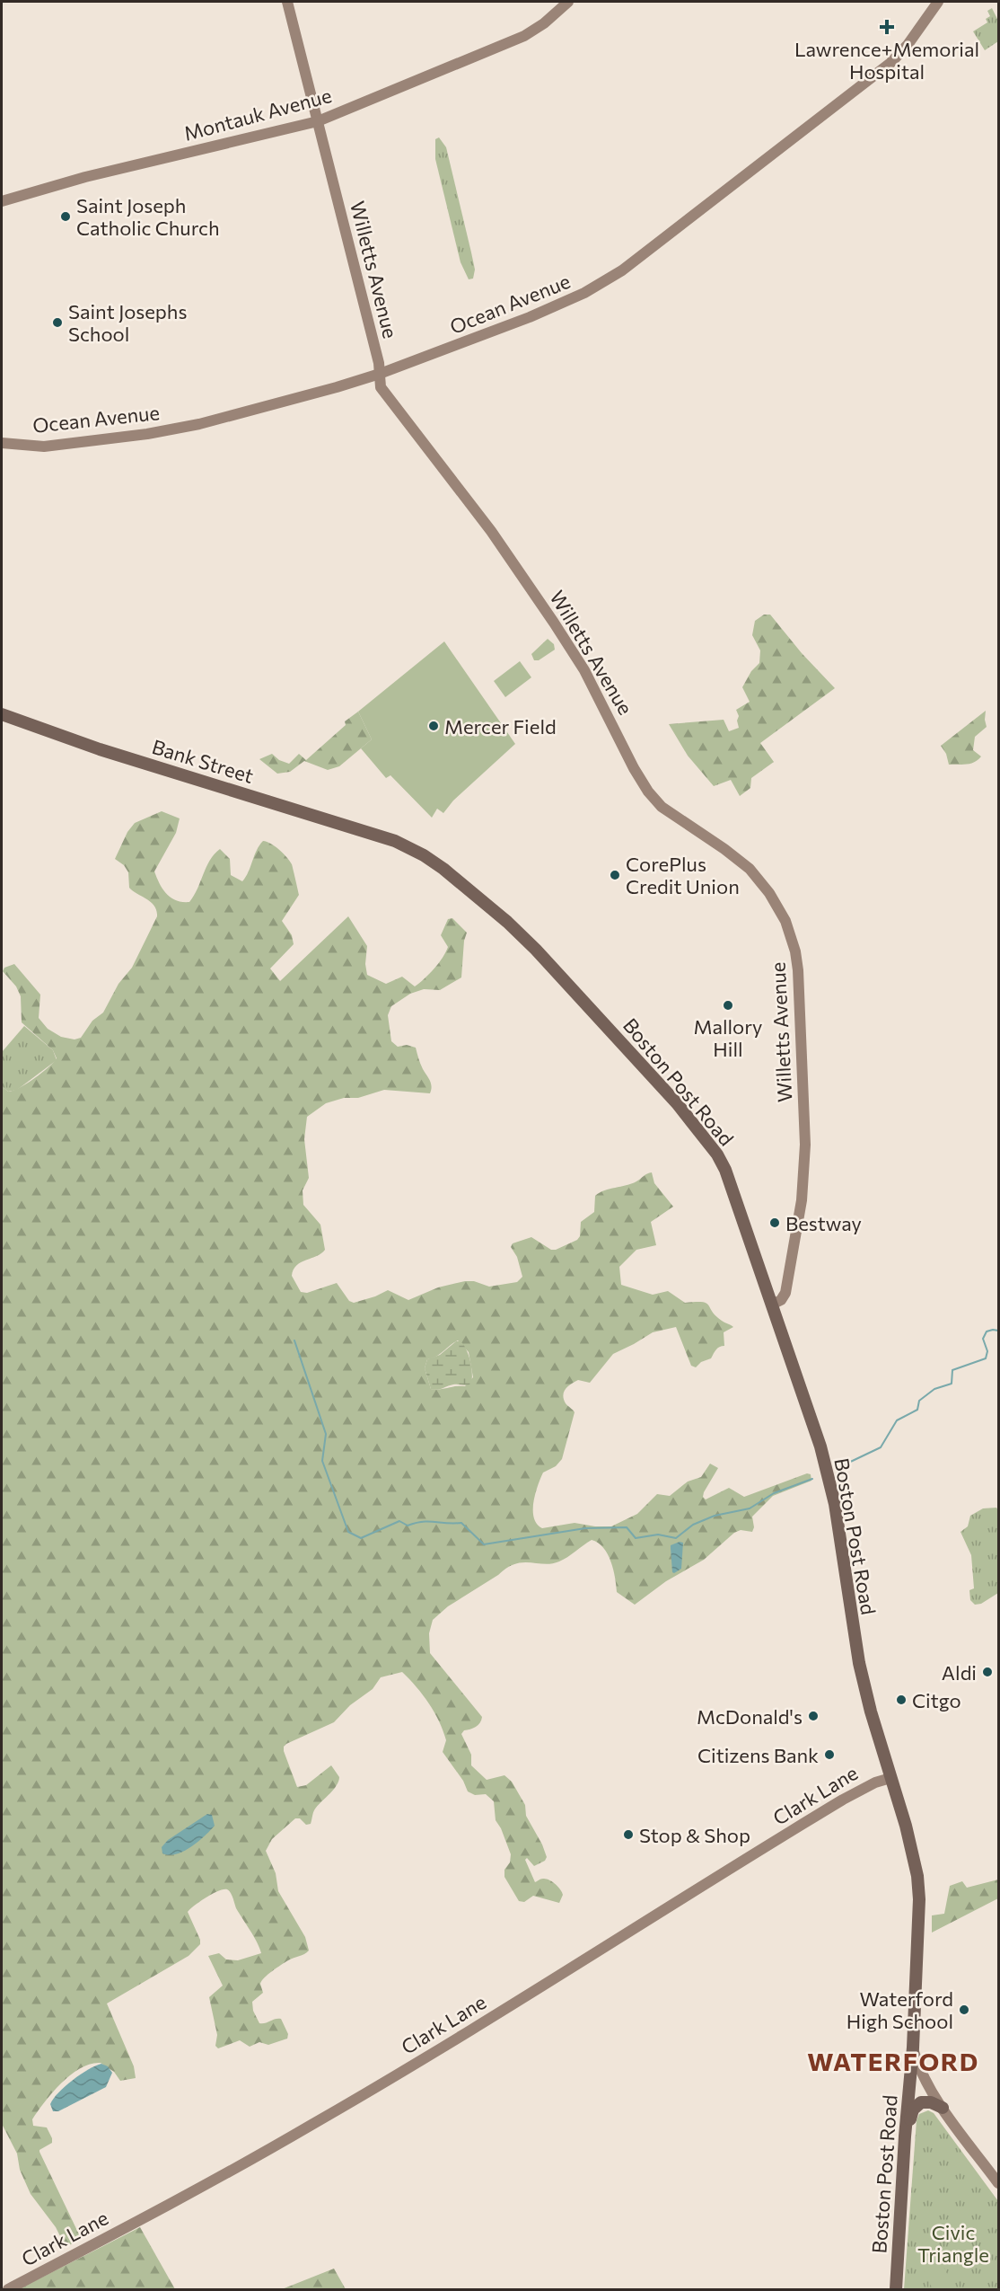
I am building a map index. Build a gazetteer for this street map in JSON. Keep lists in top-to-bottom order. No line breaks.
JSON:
{"streets":{"main road":["Montauk Avenue","Willetts Avenue","Ocean Avenue","Bank Street","Boston Post Road","Clark Lane"]},"crossings":[["Montauk Avenue","Willetts Avenue"],["Willetts Avenue","Ocean Avenue"],["Willetts Avenue","Boston Post Road"],["Bank Street","Boston Post Road"],["Boston Post Road","Clark Lane"]],"districts":["WATERFORD"],"parks":["Civic Triangle"],"places":{"health":["Lawrence+Memorial Hospital"],"other":["Saint Joseph Catholic Church","Saint Josephs School","Mercer Field","CorePlus Credit Union","Mallory Hill","Bestway","Aldi","Citgo","McDonald's","Citizens Bank","Stop & Shop","Waterford High School"]}}
